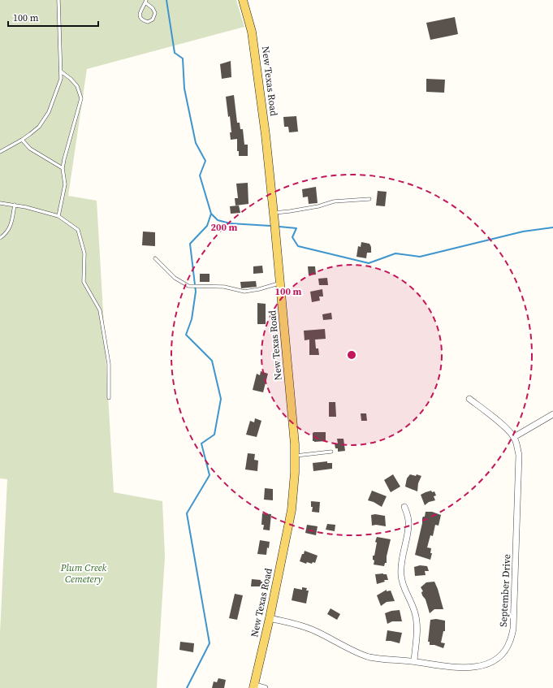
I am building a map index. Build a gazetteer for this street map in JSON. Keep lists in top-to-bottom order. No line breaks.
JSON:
{"streets":{"main road":["New Texas Road"],"street":["September Drive"]},"crossings":[["New Texas Road","September Drive"]],"parks":["Plum Creek Cemetery"],"scale_bar":"100 m","rings":["200 m","100 m"]}
